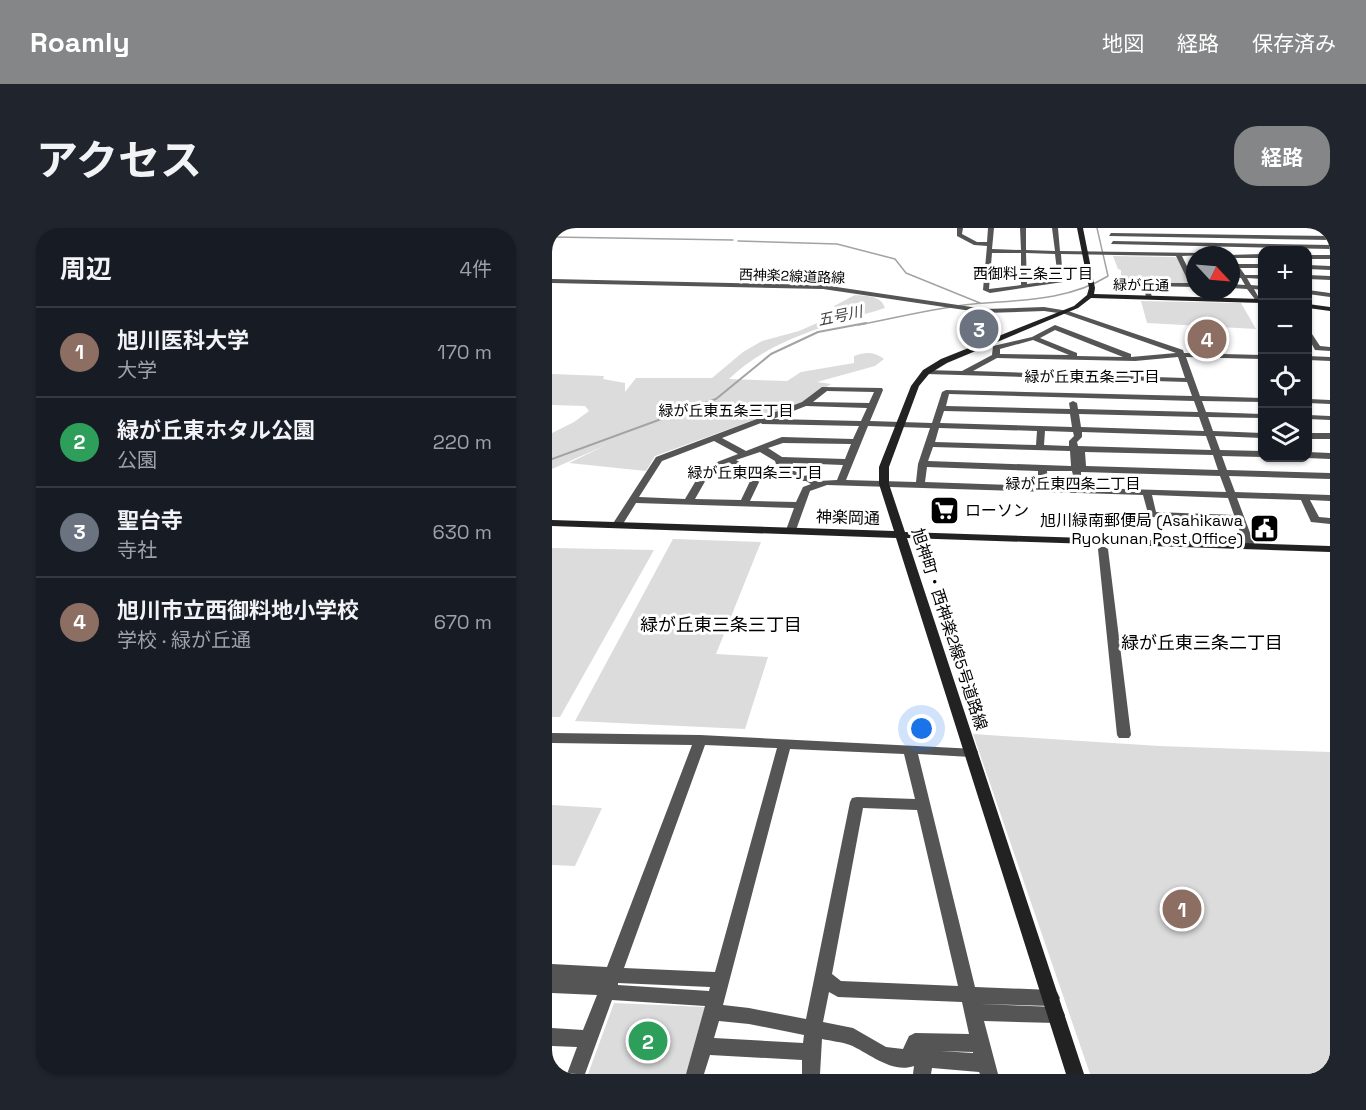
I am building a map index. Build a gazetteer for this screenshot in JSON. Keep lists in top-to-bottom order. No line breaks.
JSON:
{"streets":{"street":["西神楽2線道路線","緑が丘通","神楽岡通","旭神町・西神楽2線5号道路線"]},"crossings":[["西神楽2線道路線","旭神町・西神楽2線5号道路線"],["緑が丘通","旭神町・西神楽2線5号道路線"],["神楽岡通","旭神町・西神楽2線5号道路線"]],"districts":["西御料二条三丁目","緑が丘東五条二丁目","緑が丘東五条三丁目","緑が丘東四条三丁目","緑が丘東四条二丁目","緑が丘東三条三丁目","緑が丘東三条二丁目"],"water":["五号川"],"places":{"supermarket":["ローソン"],"public building":["旭川緑南郵便局 (Asahikawa Ryokunan Post Office)"]},"north":"bottom right","page":{"header":"Roamly","nav":["地図","経路","保存済み"],"title":"アクセス","buttons":"経路","heading":["周辺","4件"],"map_buttons":["+","−"],"list":[{"mark":"1","name":"旭川医科大学","note":"大学","value":"170 m"},{"mark":"2","name":"緑が丘東ホタル公園","note":"公園","value":"220 m"},{"mark":"3","name":"聖台寺","note":"寺社","value":"630 m"},{"mark":"4","name":"旭川市立西御料地小学校","note":"学校 · 緑が丘通","value":"670 m"}],"pins":["3","4","1","2"]}}
